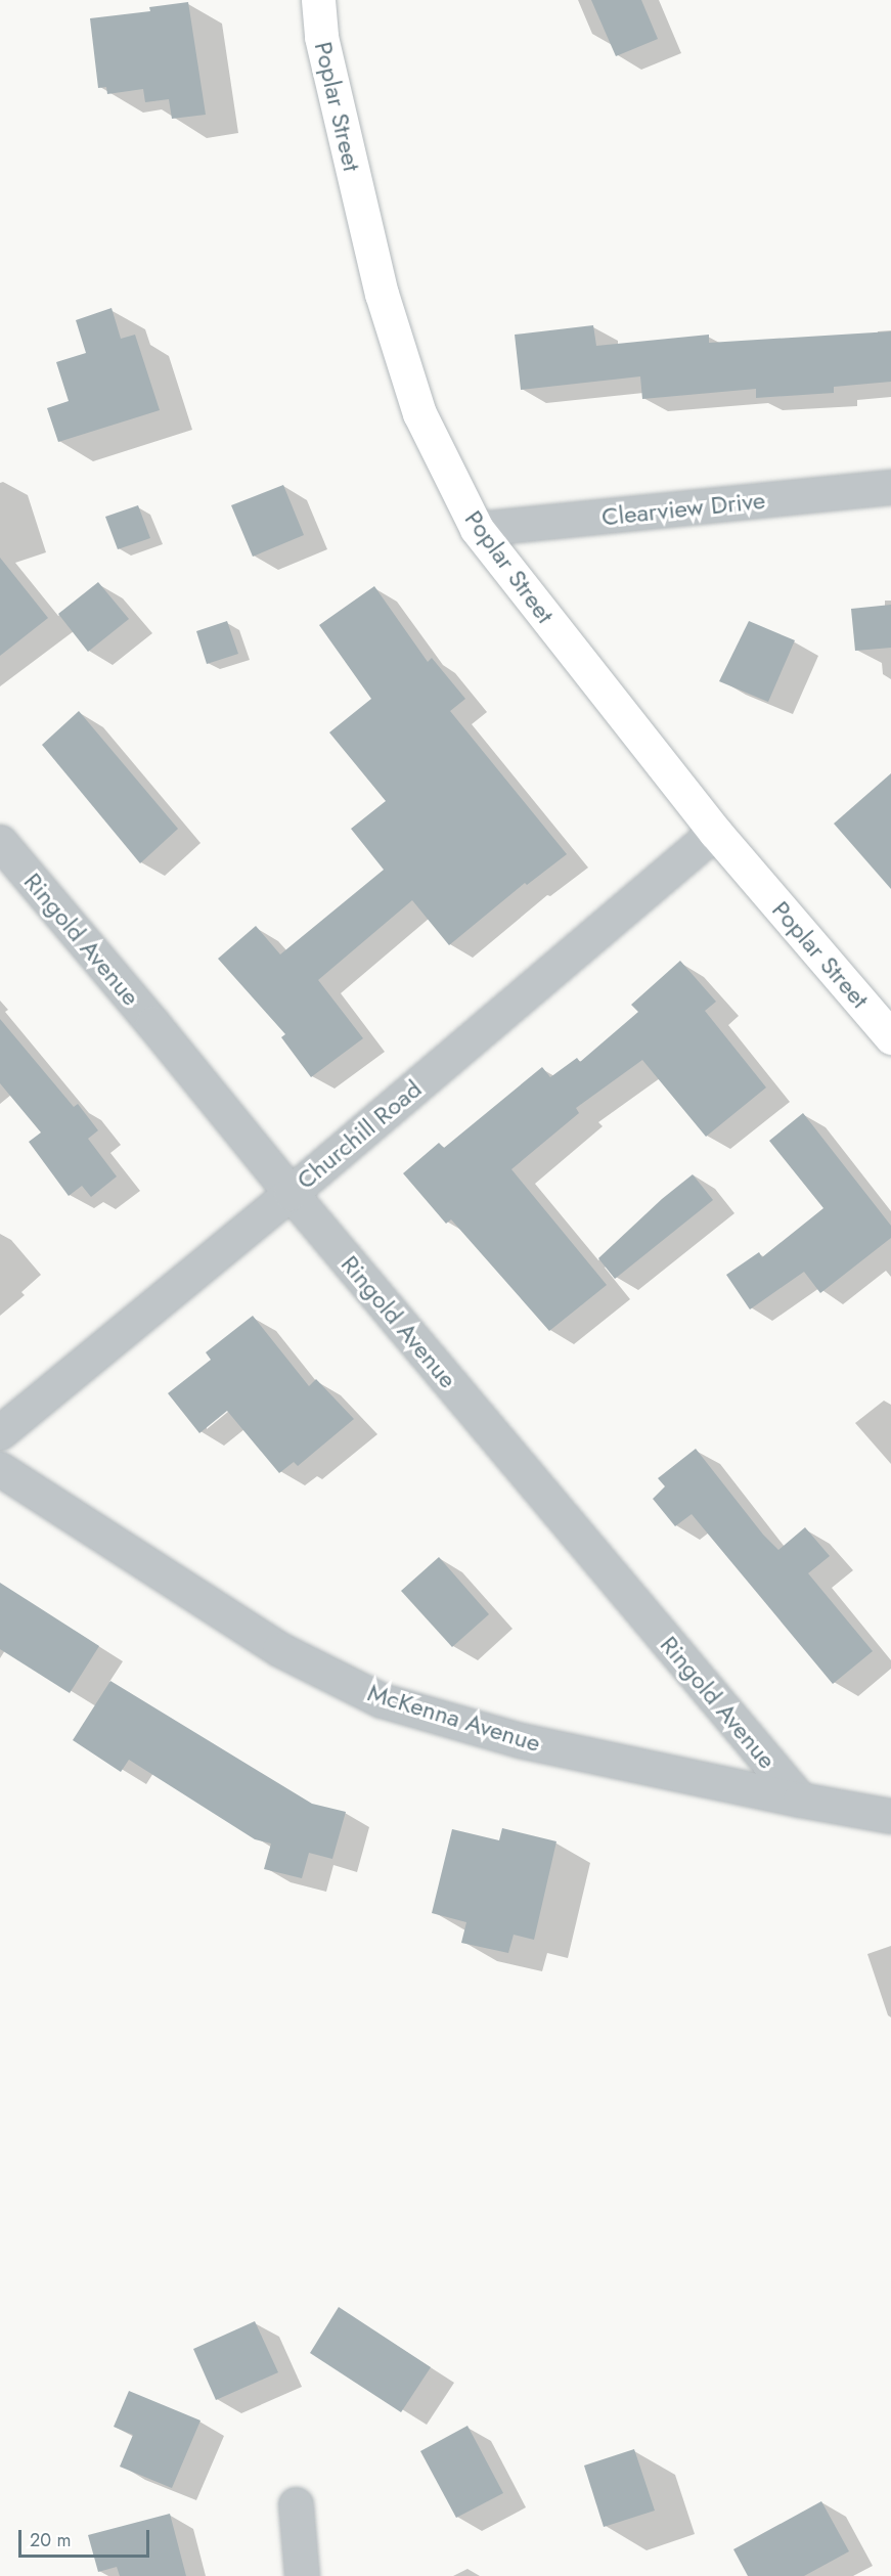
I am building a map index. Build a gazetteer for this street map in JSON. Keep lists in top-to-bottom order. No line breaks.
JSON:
{"streets":{"main road":["Poplar Street"],"street":["Clearview Drive","Ringold Avenue","Churchill Road","McKenna Avenue"]},"crossings":[["Poplar Street","Clearview Drive"],["Poplar Street","Churchill Road"],["Ringold Avenue","Churchill Road"],["Ringold Avenue","McKenna Avenue"]],"scale_bar":"20 m"}
